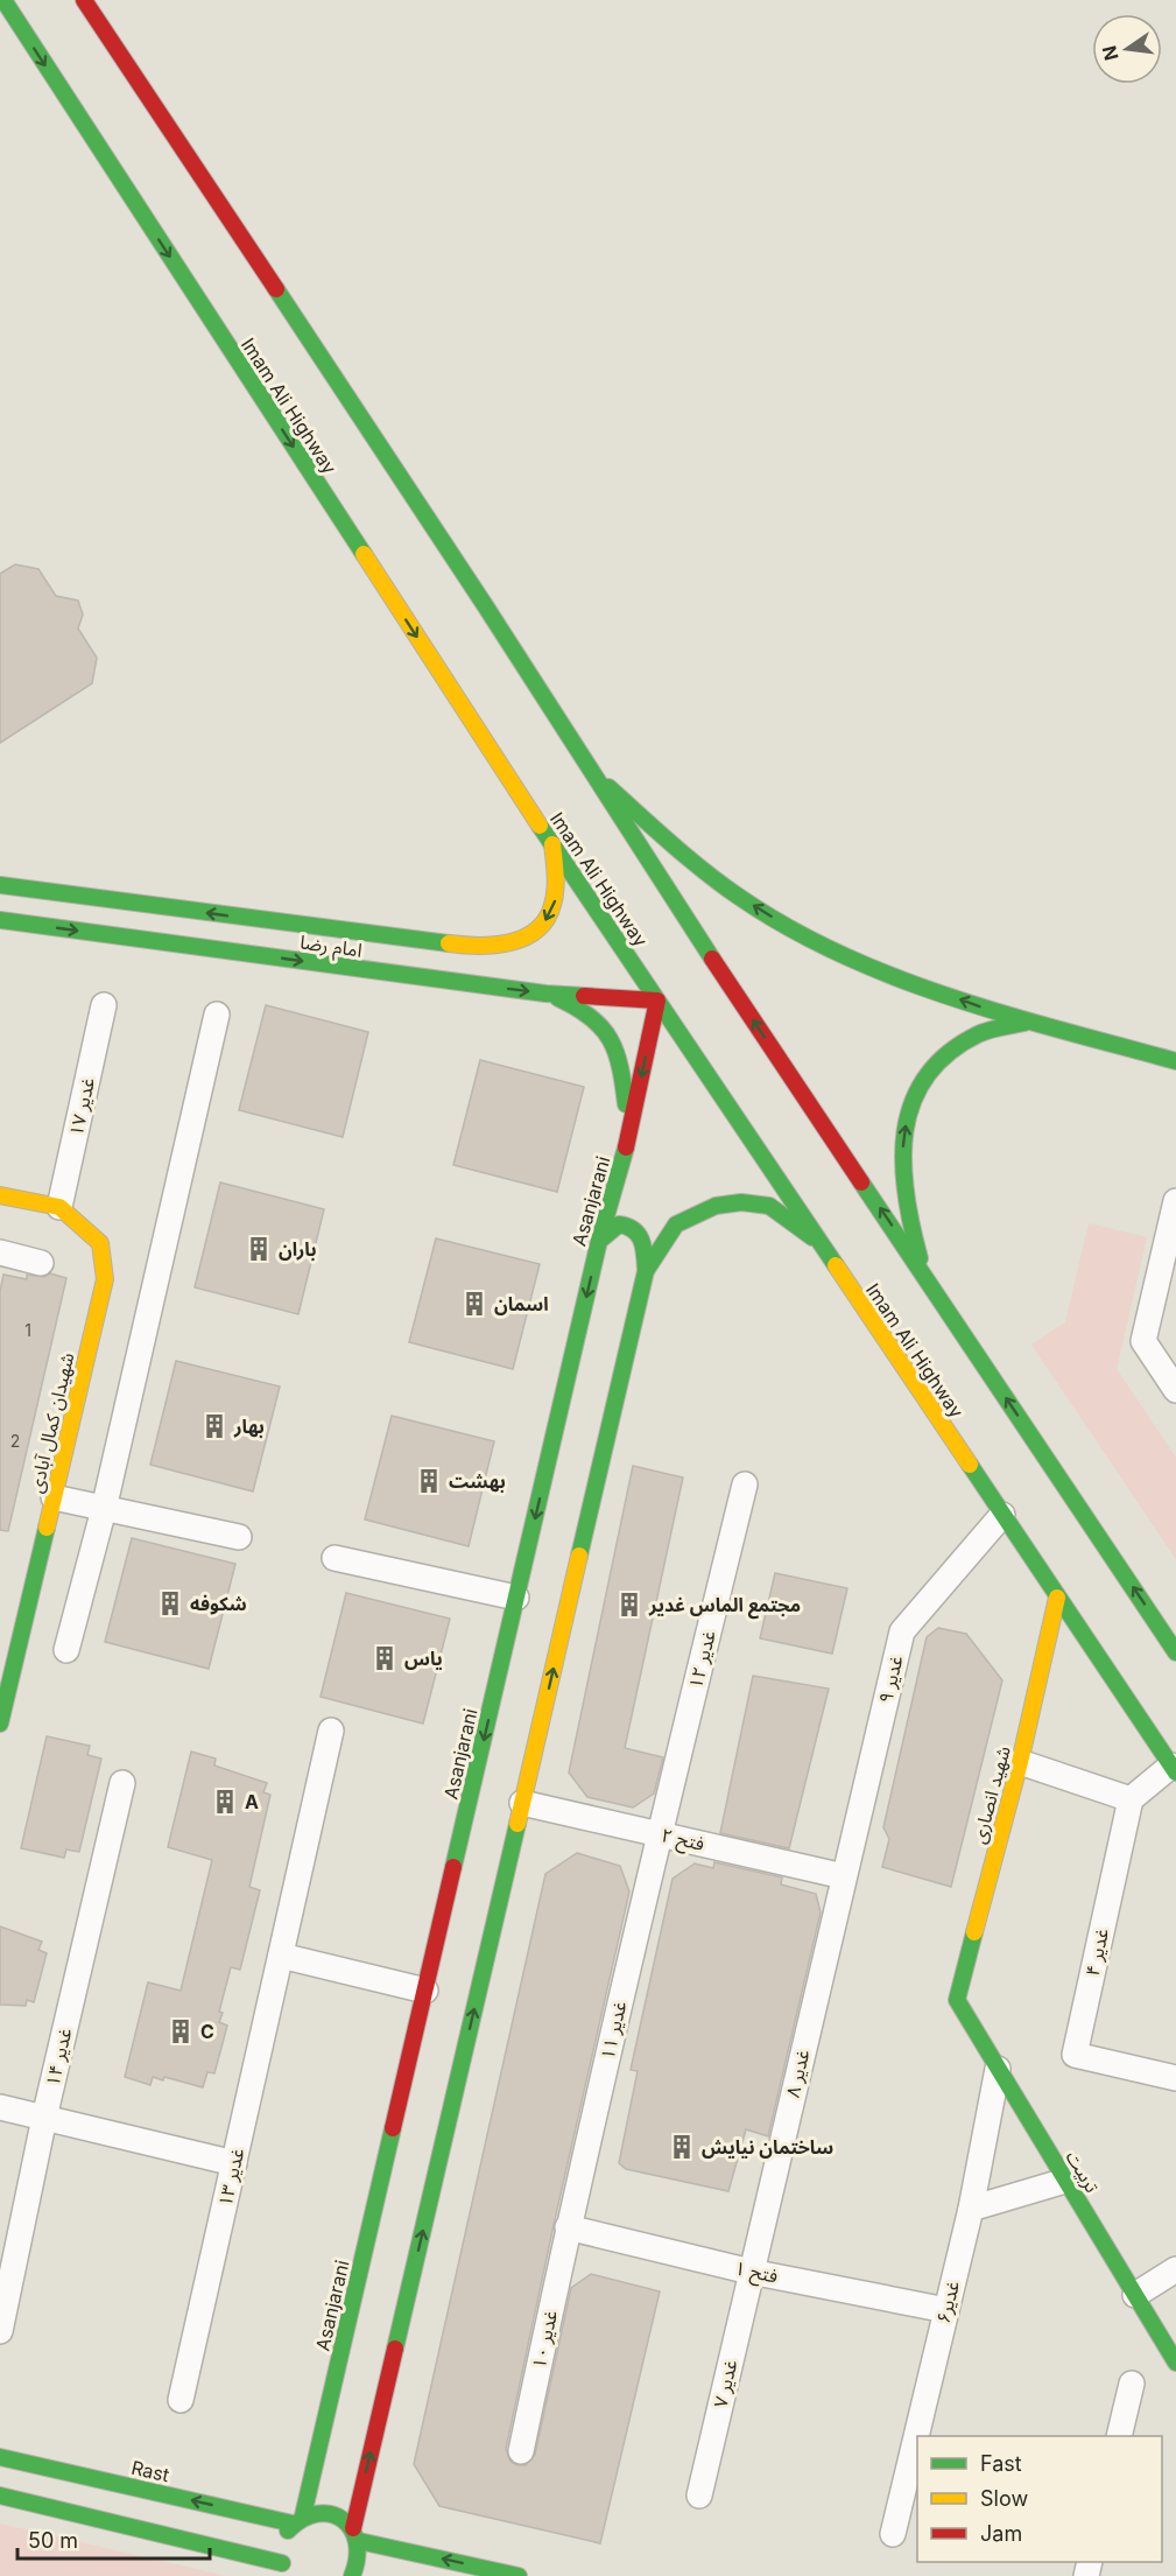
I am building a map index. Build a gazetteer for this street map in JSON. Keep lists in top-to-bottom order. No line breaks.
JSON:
{"streets":{"main road":["Imam Ali Highway","امام رضا","Asanjarani","شهیدان کمال آبادی","شهید انصاری","تربیت","Rast"],"street":["غدیر ۱۷","غدیر ۱۲","غدیر ۹","فتح ۲","غدیر ۴","غدیر ۱۱","غدیر ۱۴","غدیر ۸","غدیر ۱۳","فتح ۱","غدیر۶","غدیر ۱۰","غدیر ۷"]},"crossings":[["Imam Ali Highway","امام رضا"],["Imam Ali Highway","Asanjarani"],["Imam Ali Highway","غدیر ۹"],["Imam Ali Highway","شهید انصاری"],["امام رضا","Asanjarani"],["غدیر ۱۷","شهیدان کمال آبادی"],["Asanjarani","Rast"],["غدیر ۱۲","فتح ۲"],["غدیر ۱۲","غدیر ۱۱"],["غدیر ۹","فتح ۲"],["غدیر ۹","غدیر ۸"],["شهید انصاری","تربیت"],["فتح ۲","غدیر ۱۱"],["فتح ۲","غدیر ۸"],["غدیر ۱۱","فتح ۱"],["غدیر ۱۱","غدیر ۱۰"],["غدیر ۸","فتح ۱"],["غدیر ۸","غدیر ۷"],["تربیت","غدیر۶"],["فتح ۱","غدیر۶"],["فتح ۱","غدیر ۱۰"],["فتح ۱","غدیر ۷"]],"places":{"building":["باران","اسمان","بهار","بهشت","شکوفه","مجتمع الماس غدیر","یاس","A","C","ساختمان نیایش"]},"house_numbers":["1","2"],"legend":["Fast","Slow","Jam"],"scale_bar":"50 m","north":"left"}
